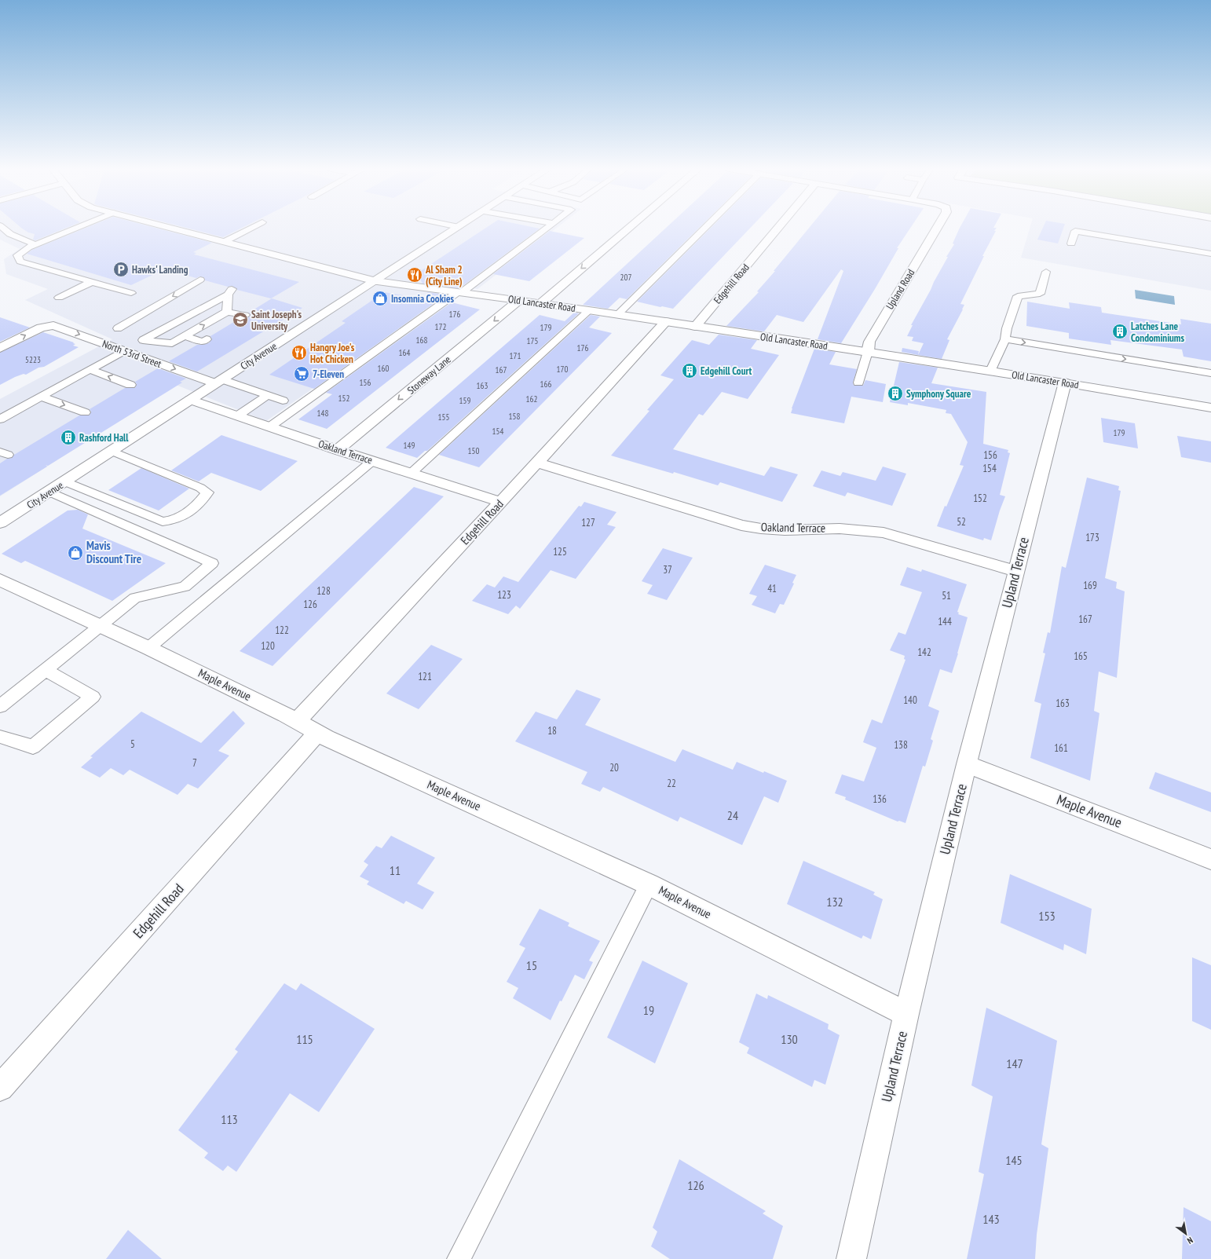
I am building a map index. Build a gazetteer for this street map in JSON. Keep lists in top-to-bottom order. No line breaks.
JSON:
{"streets":{"main road":["Edgehill Road","Upland Road","Old Lancaster Road","North 53rd Street","City Avenue","Stoneway Lane","Oakland Terrace","Upland Terrace","Maple Avenue"]},"crossings":[["Edgehill Road","Old Lancaster Road"],["Edgehill Road","Oakland Terrace"],["Edgehill Road","Maple Avenue"],["Upland Road","Old Lancaster Road"],["Old Lancaster Road","City Avenue"],["Old Lancaster Road","Stoneway Lane"],["Old Lancaster Road","Upland Terrace"],["North 53rd Street","City Avenue"],["City Avenue","Oakland Terrace"],["Stoneway Lane","Oakland Terrace"],["Oakland Terrace","Upland Terrace"],["Upland Terrace","Maple Avenue"]],"one_way":["North 53rd Street","Stoneway Lane"],"places":{"parking":["Hawks' Landing"],"restaurant":["Al Sham 2 (City Line)","Hangry Joe's Hot Chicken"],"shop":["Insomnia Cookies","Mavis Discount Tire"],"school or university":["Saint Joseph's University"],"building":["Latches Lane Condominiums","Edgehill Court","Symphony Square","Rashford Hall"],"supermarket":["7-Eleven"]},"house_numbers":["207","176","172","179","168","175","176","164","171","5223","160","170","167","156","166","163","152","162","159","148","158","155","154","179","149","150","156","154","152","52","127","173","125","37","169","41","128","123","51","126","167","144","122","120","142","165","121","140","163","18","5","138","161","7","20","22","136","24","11","132","153","15","19","115","130","147","113","145","126","143"],"north":"bottom right"}
